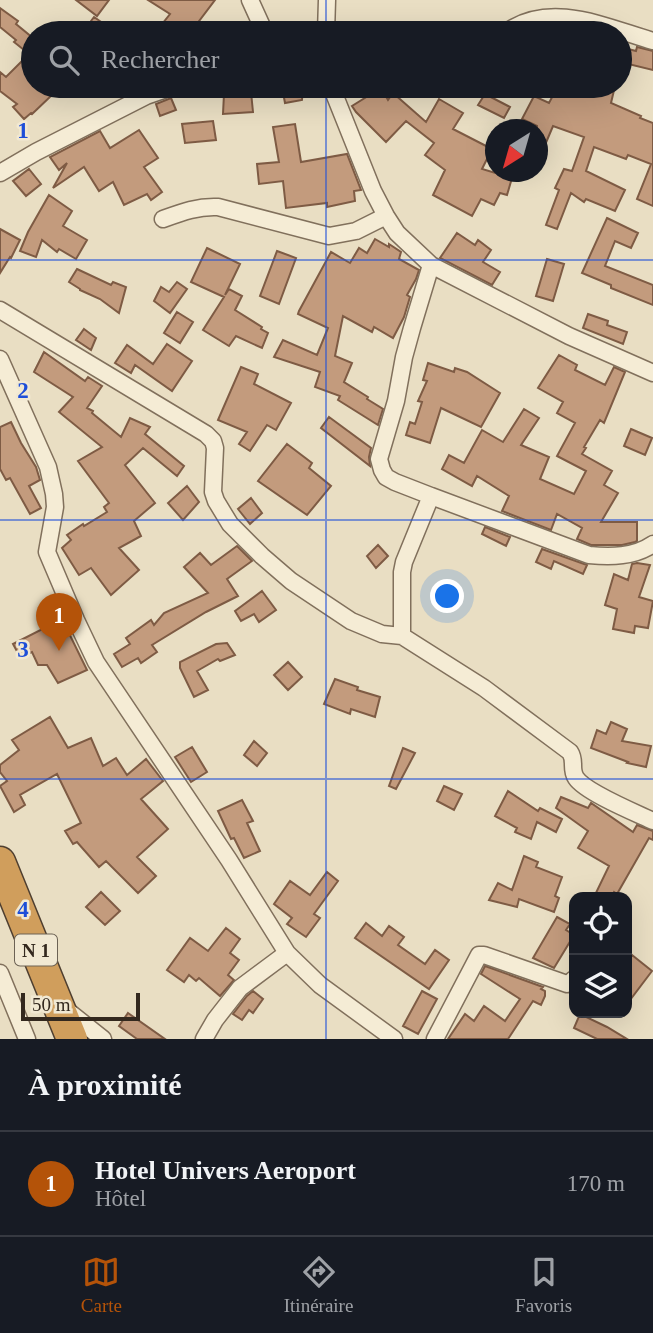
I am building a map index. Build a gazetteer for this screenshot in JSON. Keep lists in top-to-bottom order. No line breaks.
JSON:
{"streets":{"highway":["N 1"]},"scale_bar":"50 m","north":"bottom left","page":{"search":"Rechercher","pins":"1","scale":"50 m","heading":"À proximité","list":[{"mark":"1","name":"Hotel Univers Aeroport","note":"Hôtel","value":"170 m"}],"nav":["Carte","Itinéraire","Favoris"]},"grid":{"rows":["1","2","3","4"]}}
